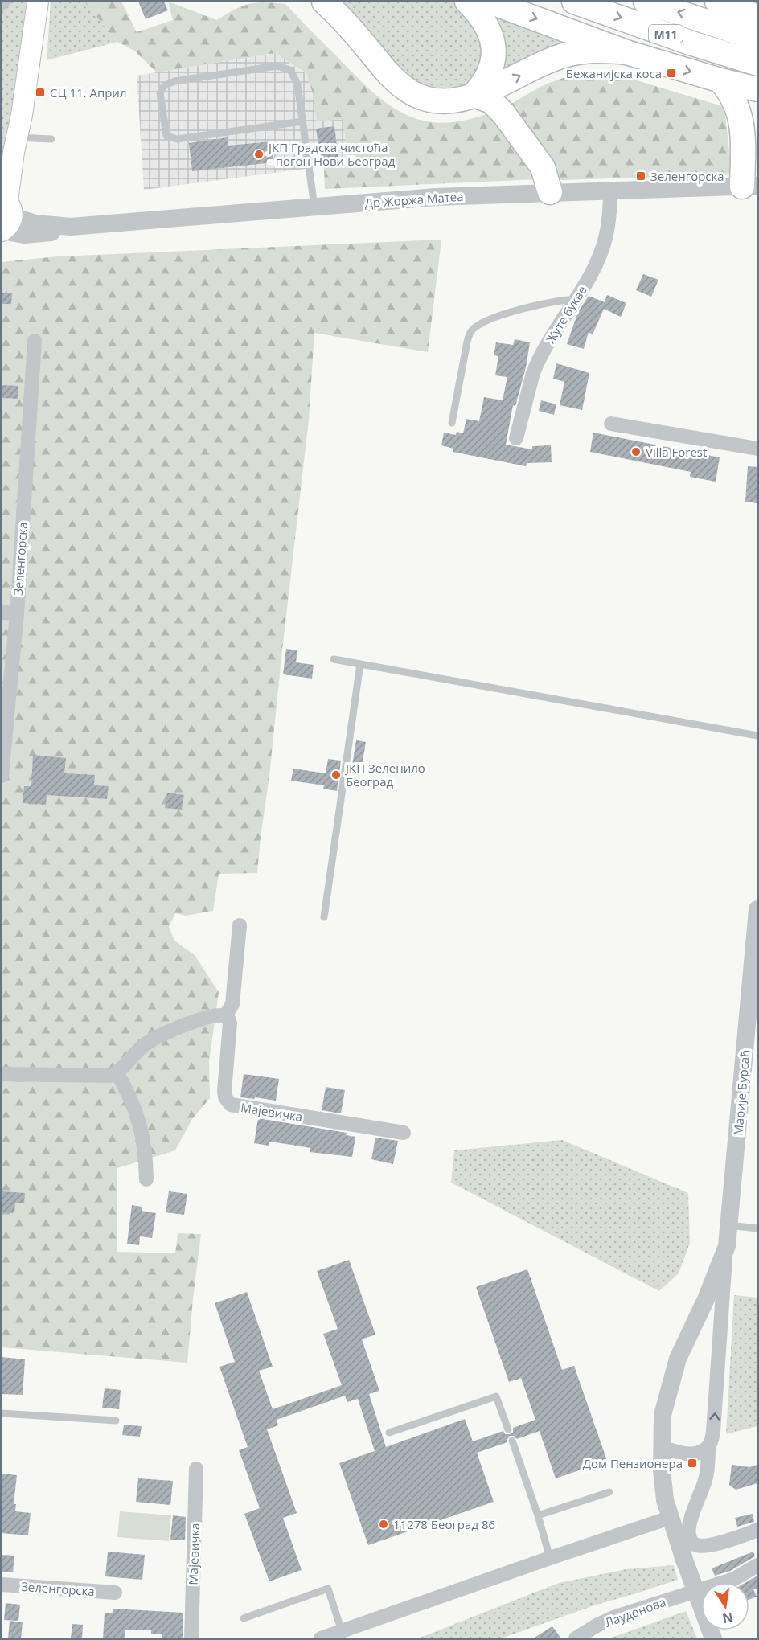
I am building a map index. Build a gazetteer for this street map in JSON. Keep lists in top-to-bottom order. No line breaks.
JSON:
{"streets":{"highway":["M11"],"street":["Др Жоржа Матеа","Жуте букве","Зеленгорска","Марије Бурсаћ","Мајевичка","Лаудонова"]},"crossings":[["Др Жоржа Матеа","Жуте букве"]],"places":{"transit":["Бежанијска коса","СЦ 11. Април","Зеленгорска","Дом Пензионера"],"other":["ЈКП Градска чистоћа - погон Нови Београд","Villa Forest","ЈКП Зеленило Београд","11278 Београд 86"]},"north":"bottom"}
